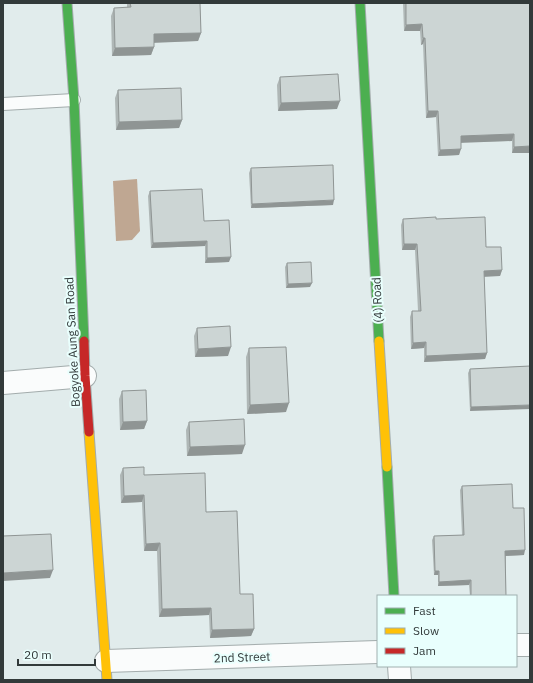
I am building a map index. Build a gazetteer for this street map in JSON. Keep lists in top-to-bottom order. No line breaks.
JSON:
{"streets":{"street":["(4) Road","Bogyoke Aung San Road","2nd Street"]},"crossings":[["Bogyoke Aung San Road","2nd Street"]],"legend":["Fast","Slow","Jam"],"scale_bar":"20 m"}
